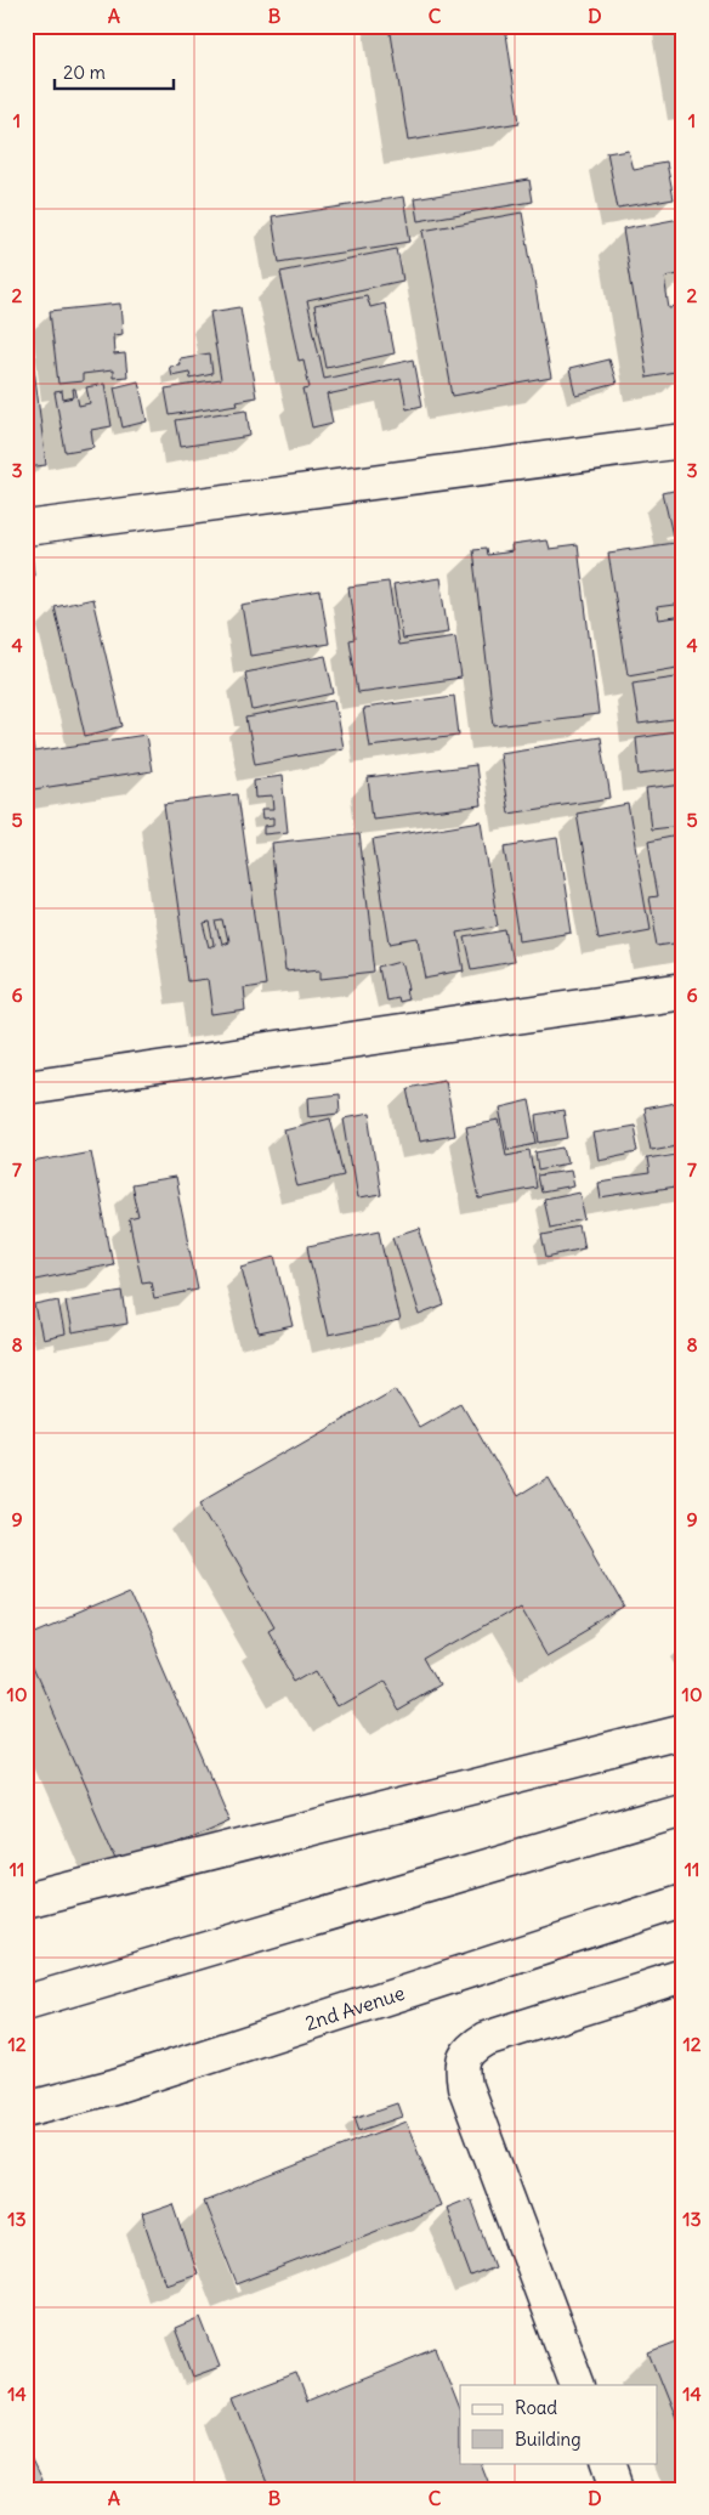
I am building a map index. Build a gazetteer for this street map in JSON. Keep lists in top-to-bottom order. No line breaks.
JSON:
{"streets":{"street":["2nd Avenue"]},"legend":["Road","Building"],"scale_bar":"20 m","grid":{"columns":["A","B","C","D"],"rows":["1","2","3","4","5","6","7","8","9","10","11","12","13","14"]}}
